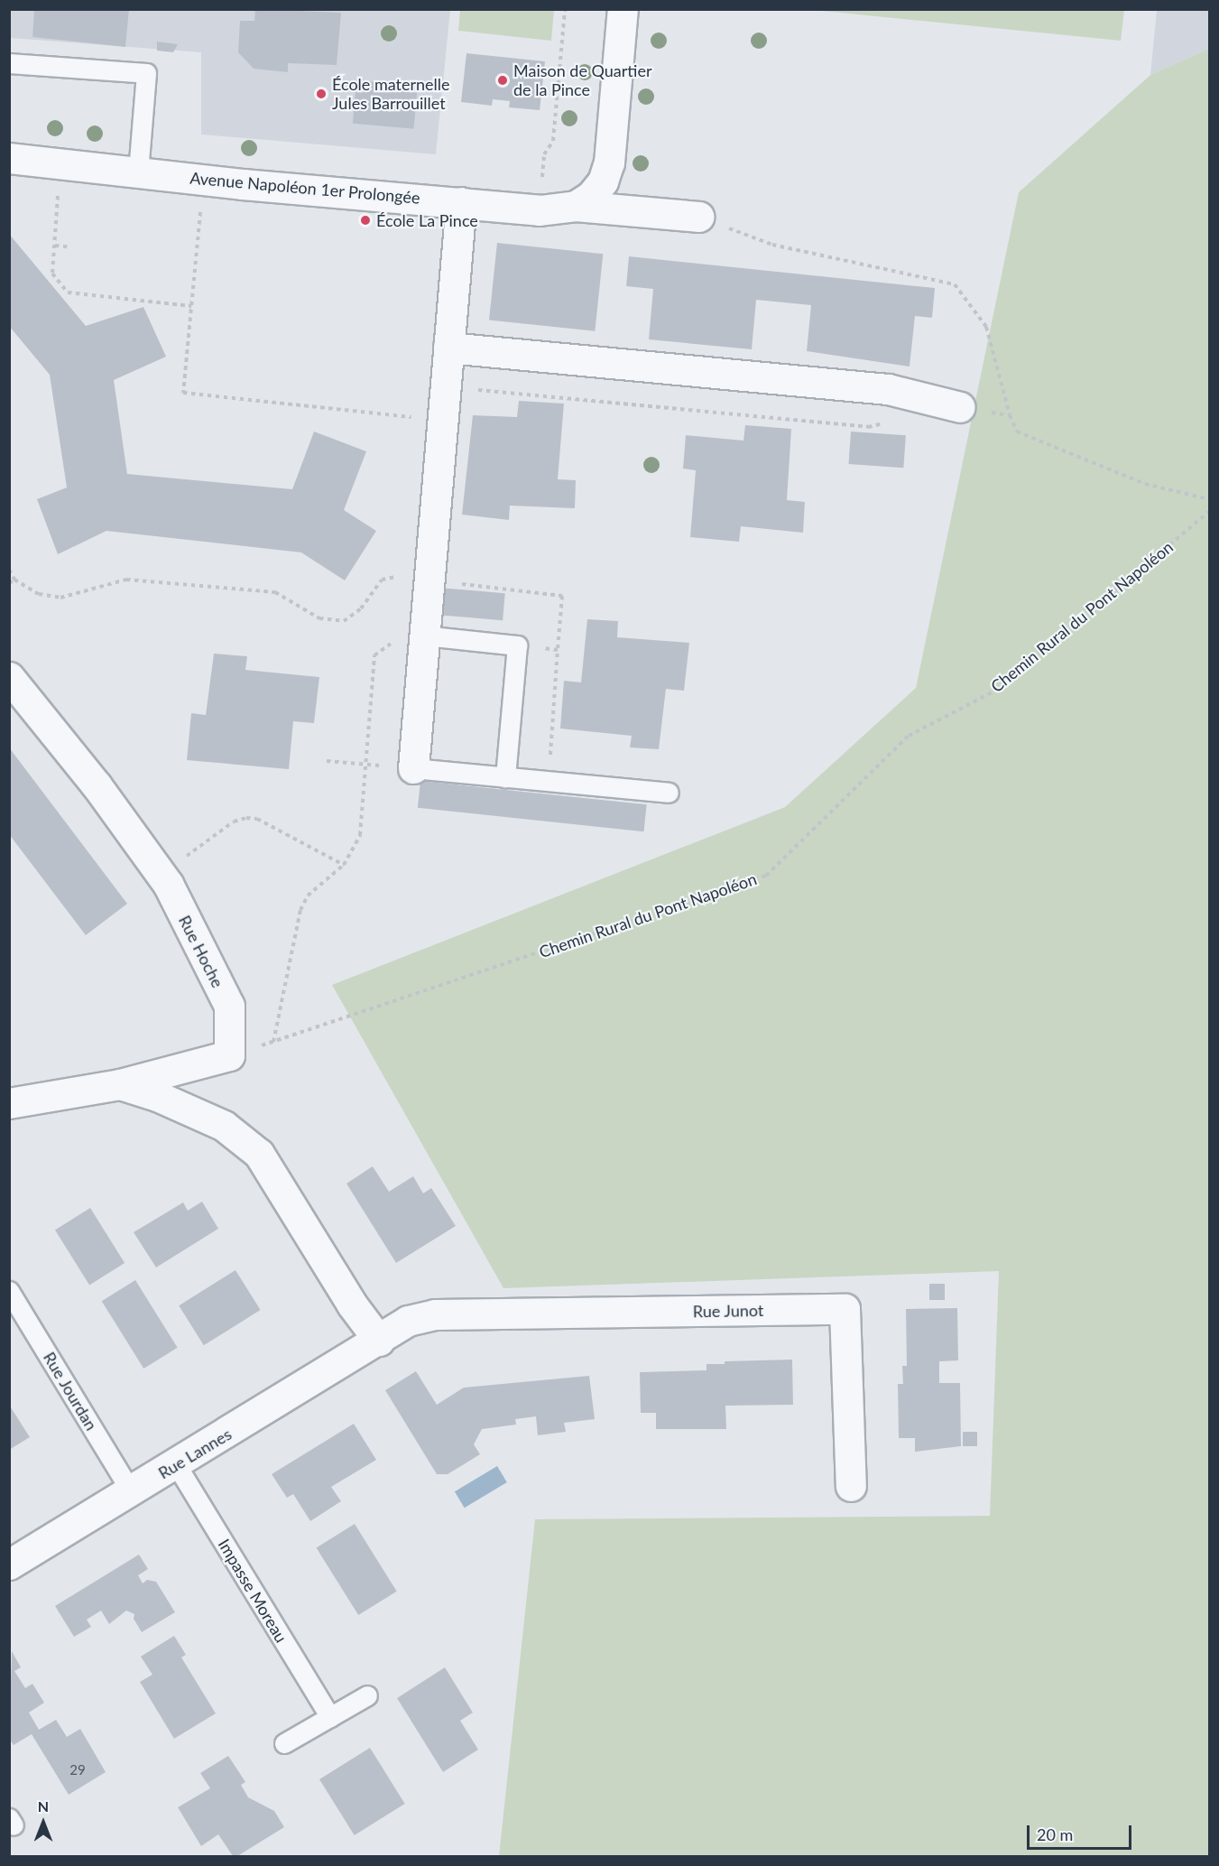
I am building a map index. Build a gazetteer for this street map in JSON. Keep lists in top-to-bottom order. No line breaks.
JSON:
{"streets":{"street":["Avenue Napoléon 1er Prolongée","Rue Hoche","Rue Junot","Rue Lannes"],"lane":["Rue Jourdan","Impasse Moreau"],"path":["Chemin Rural du Pont Napoléon"]},"crossings":[["Chemin Rural du Pont Napoléon","Rue Hoche"],["Rue Junot","Rue Lannes"],["Rue Jourdan","Rue Lannes"],["Rue Lannes","Impasse Moreau"]],"places":["Maison de Quartier de la Pince","École maternelle Jules Barrouillet","École La Pince"],"house_numbers":["29"],"scale_bar":"20 m","north":"top"}
